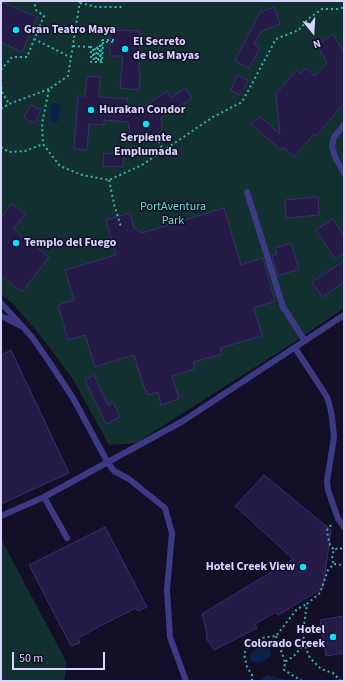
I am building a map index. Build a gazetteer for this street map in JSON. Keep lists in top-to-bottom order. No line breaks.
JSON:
{"parks":["PortAventura Park"],"places":["Gran Teatro Maya","El Secreto de los Mayas","Hurakan Condor","Serpiente Emplumada","Templo del Fuego","Hotel Creek View","Hotel Colorado Creek"],"scale_bar":"50 m","north":"bottom"}
